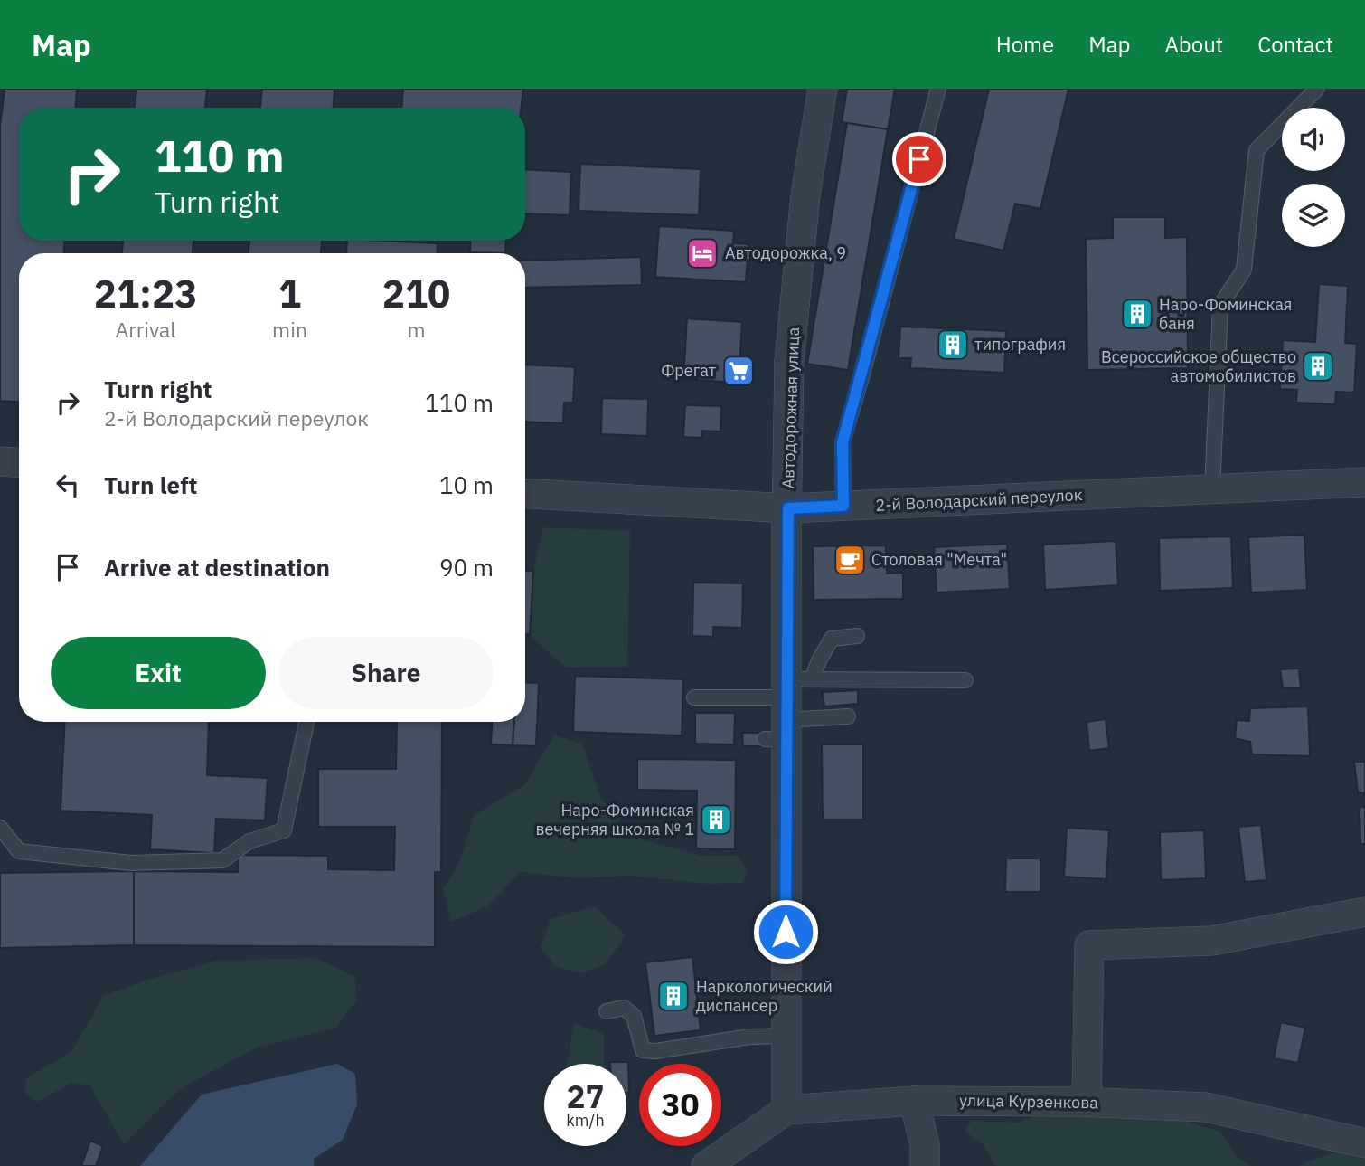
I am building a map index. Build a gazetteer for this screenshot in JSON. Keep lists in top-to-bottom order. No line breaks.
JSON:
{"streets":{"street":["Автодорожная улица","2-й Володарский переулок","улица Курзенкова"]},"crossings":[["Автодорожная улица","2-й Володарский переулок"],["Автодорожная улица","улица Курзенкова"]],"places":{"hotel":["Автодорожка, 9"],"building":["Наро-Фоминская баня","типография","Всероссийское общество автомобилистов","Наро-Фоминская вечерняя школа № 1","Наркологический диспансер"],"supermarket":["Фрегат"],"cafe":["Столовая \"Мечта\""]},"page":{"header":"Map","nav":["Home","Map","About","Contact"],"turn":["110 m","Turn right"],"eta":["21:23","Arrival","1","min","210","m"],"list":[{"name":"Turn right","note":"2-й Володарский переулок","value":"110 m"},{"name":"Turn left","value":"10 m"},{"name":"Arrive at destination","value":"90 m"}],"buttons":["Exit","Share"],"speed":"27 km/h","limit":"30"}}
